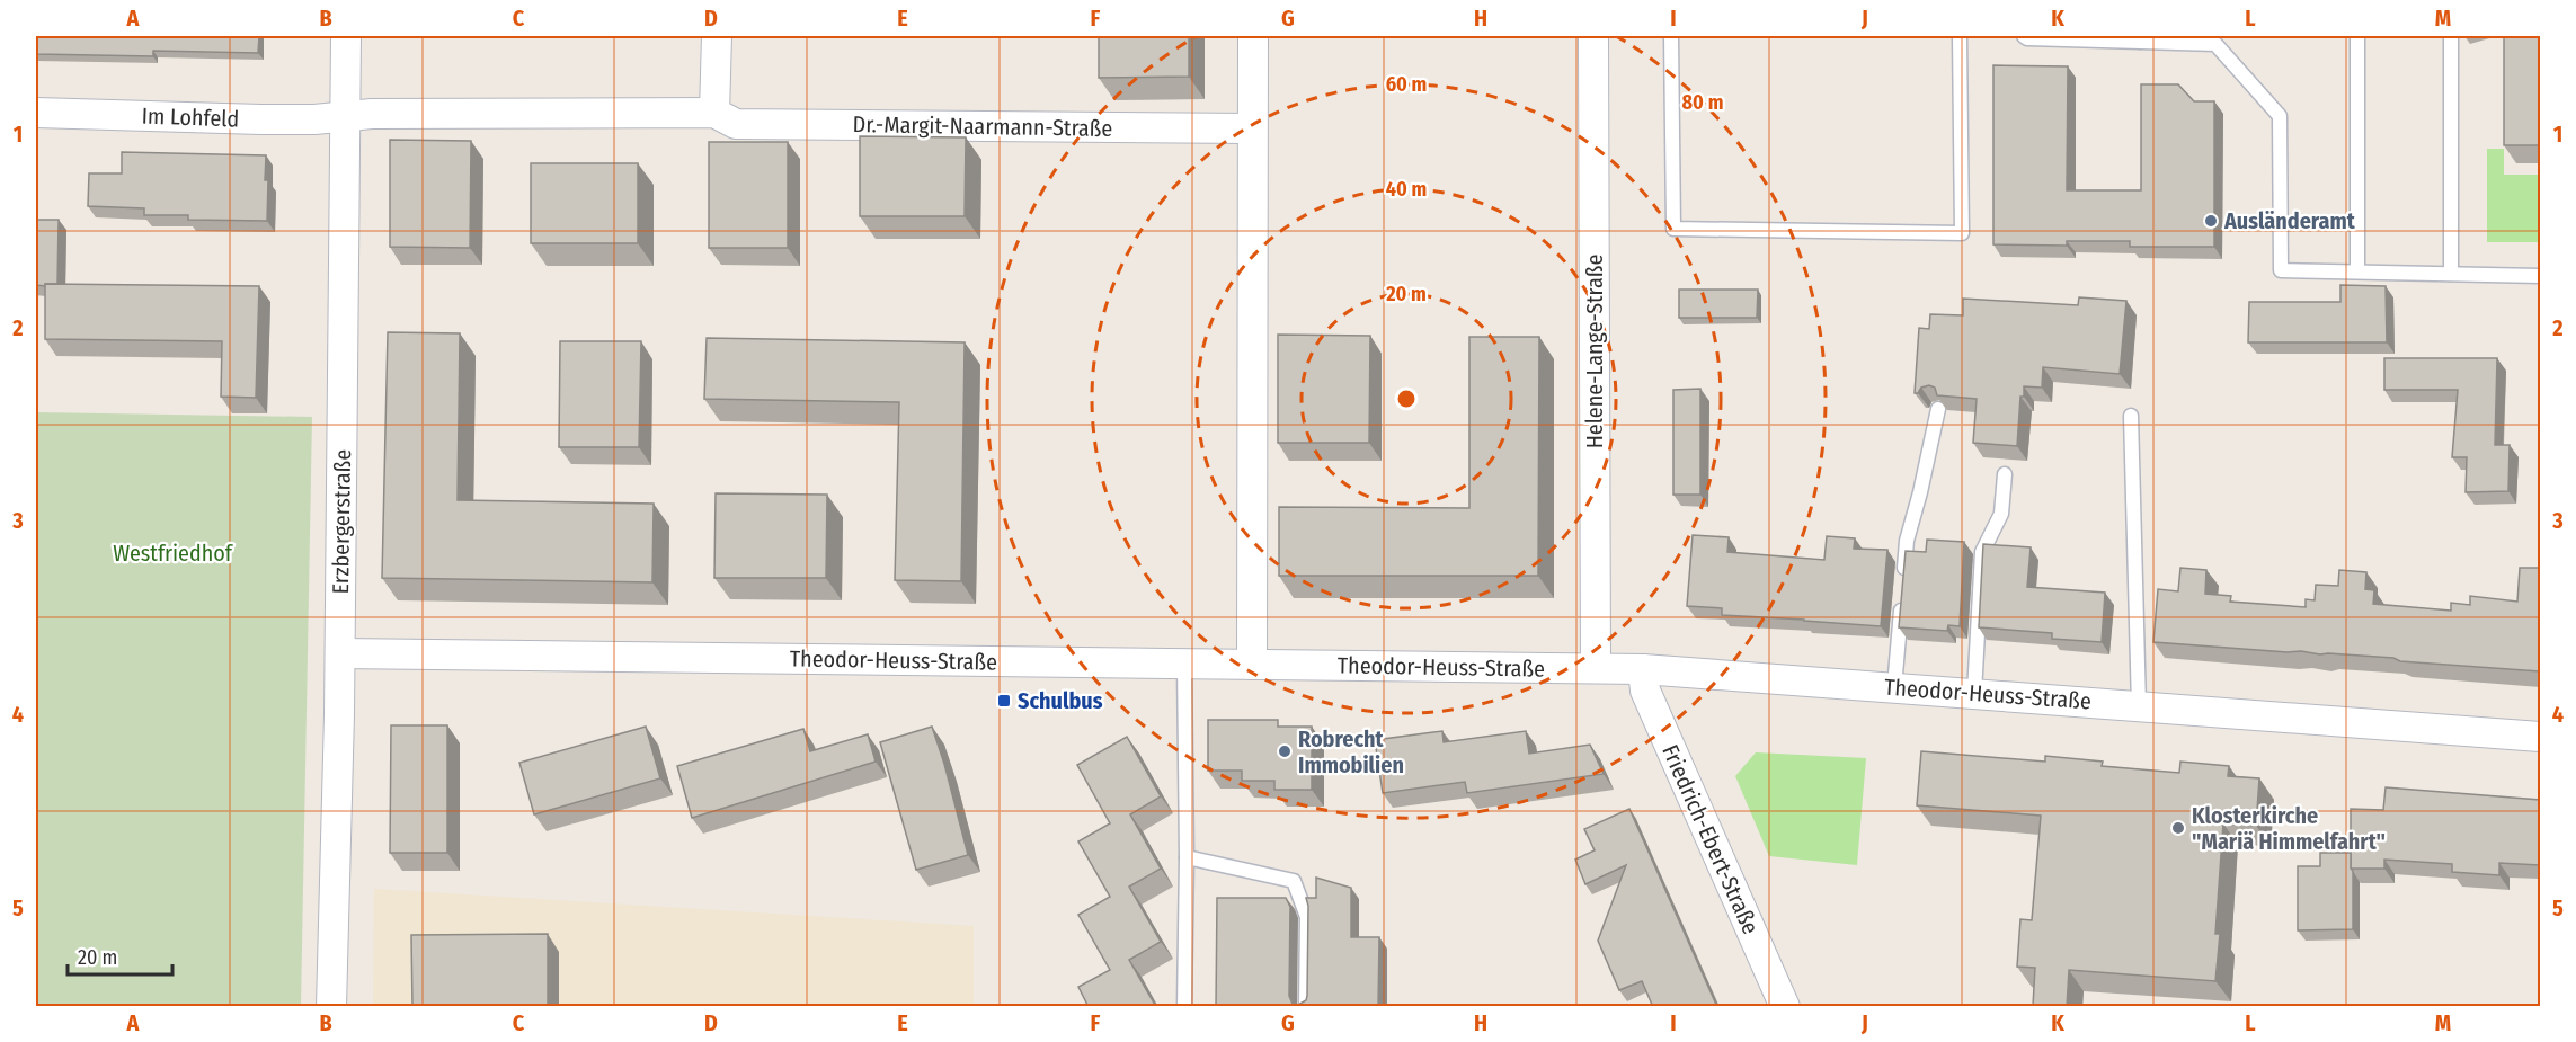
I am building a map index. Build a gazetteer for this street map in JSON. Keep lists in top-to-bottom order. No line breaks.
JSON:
{"streets":{"street":["Im Lohfeld","Dr.-Margit-Naarmann-Straße","Helene-Lange-Straße","Erzbergerstraße","Theodor-Heuss-Straße","Friedrich-Ebert-Straße"]},"crossings":[["Im Lohfeld","Dr.-Margit-Naarmann-Straße"],["Im Lohfeld","Erzbergerstraße"],["Dr.-Margit-Naarmann-Straße","Erzbergerstraße"],["Helene-Lange-Straße","Theodor-Heuss-Straße"],["Erzbergerstraße","Theodor-Heuss-Straße"],["Theodor-Heuss-Straße","Friedrich-Ebert-Straße"]],"parks":["Westfriedhof"],"places":{"other":["Ausländeramt","Robrecht Immobilien","Klosterkirche \"Mariä Himmelfahrt\""],"transit":["Schulbus"]},"scale_bar":"20 m","grid":{"columns":["A","B","C","D","E","F","G","H","I","J","K","L","M"],"rows":["1","2","3","4","5"]},"rings":["60 m","80 m","40 m","20 m"]}
